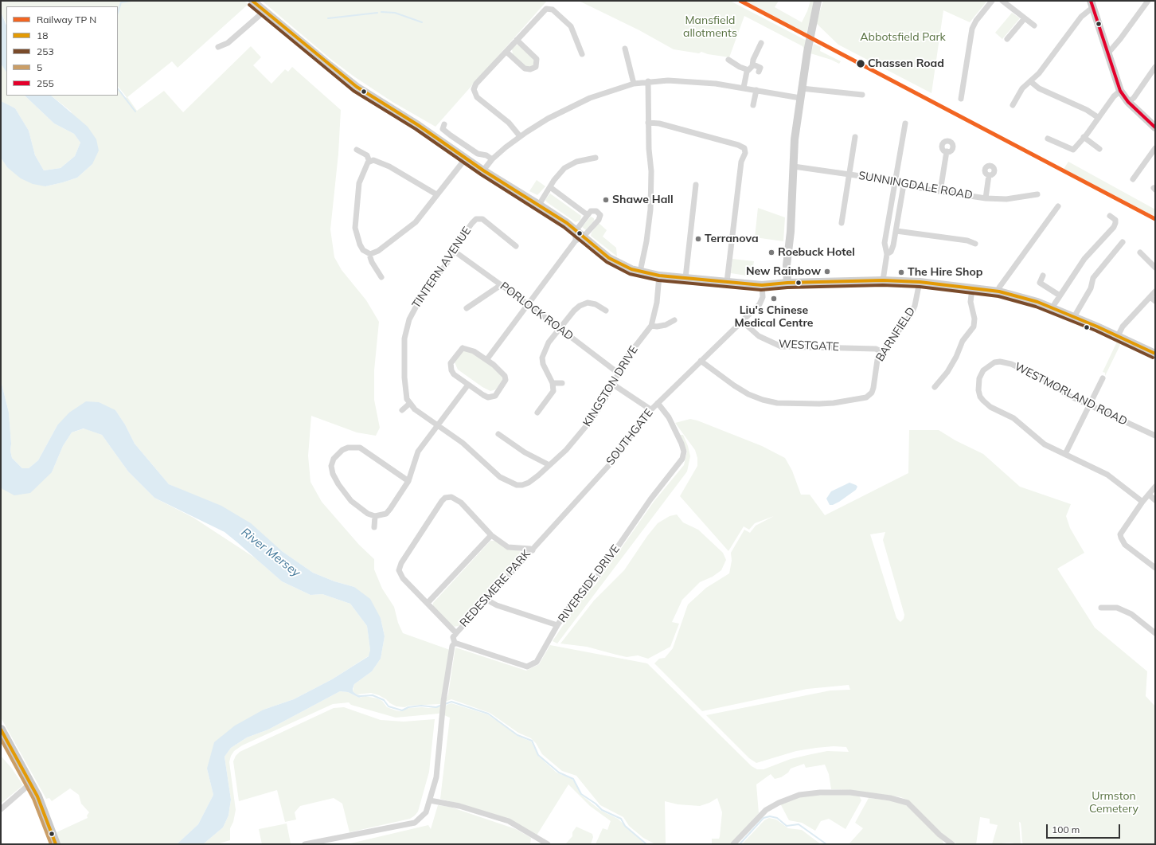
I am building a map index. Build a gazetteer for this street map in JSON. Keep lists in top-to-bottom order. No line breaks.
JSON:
{"streets":{"street":["SUNNINGDALE ROAD","TINTERN AVENUE","PORLOCK ROAD","BARNFIELD","WESTGATE","KINGSTON DRIVE","WESTMORLAND ROAD","SOUTHGATE","RIVERSIDE DRIVE","REDESMERE PARK"]},"crossings":[["TINTERN AVENUE","PORLOCK ROAD"],["PORLOCK ROAD","KINGSTON DRIVE"],["BARNFIELD","WESTGATE"],["BARNFIELD","SOUTHGATE"],["WESTGATE","SOUTHGATE"],["SOUTHGATE","RIVERSIDE DRIVE"],["SOUTHGATE","REDESMERE PARK"],["RIVERSIDE DRIVE","REDESMERE PARK"]],"water":["River Mersey"],"parks":["Mansfield allotments","Abbotsfield Park","Urmston Cemetery"],"places":["Chassen Road","Shawe Hall","Terranova","Roebuck Hotel","New Rainbow","The Hire Shop","Liu's Chinese Medical Centre"],"lines":["transit line 18","transit line 255","transit line 253","transit line 5"],"legend":["Railway TP N","18","253","5","255"],"scale_bar":"100 m"}
